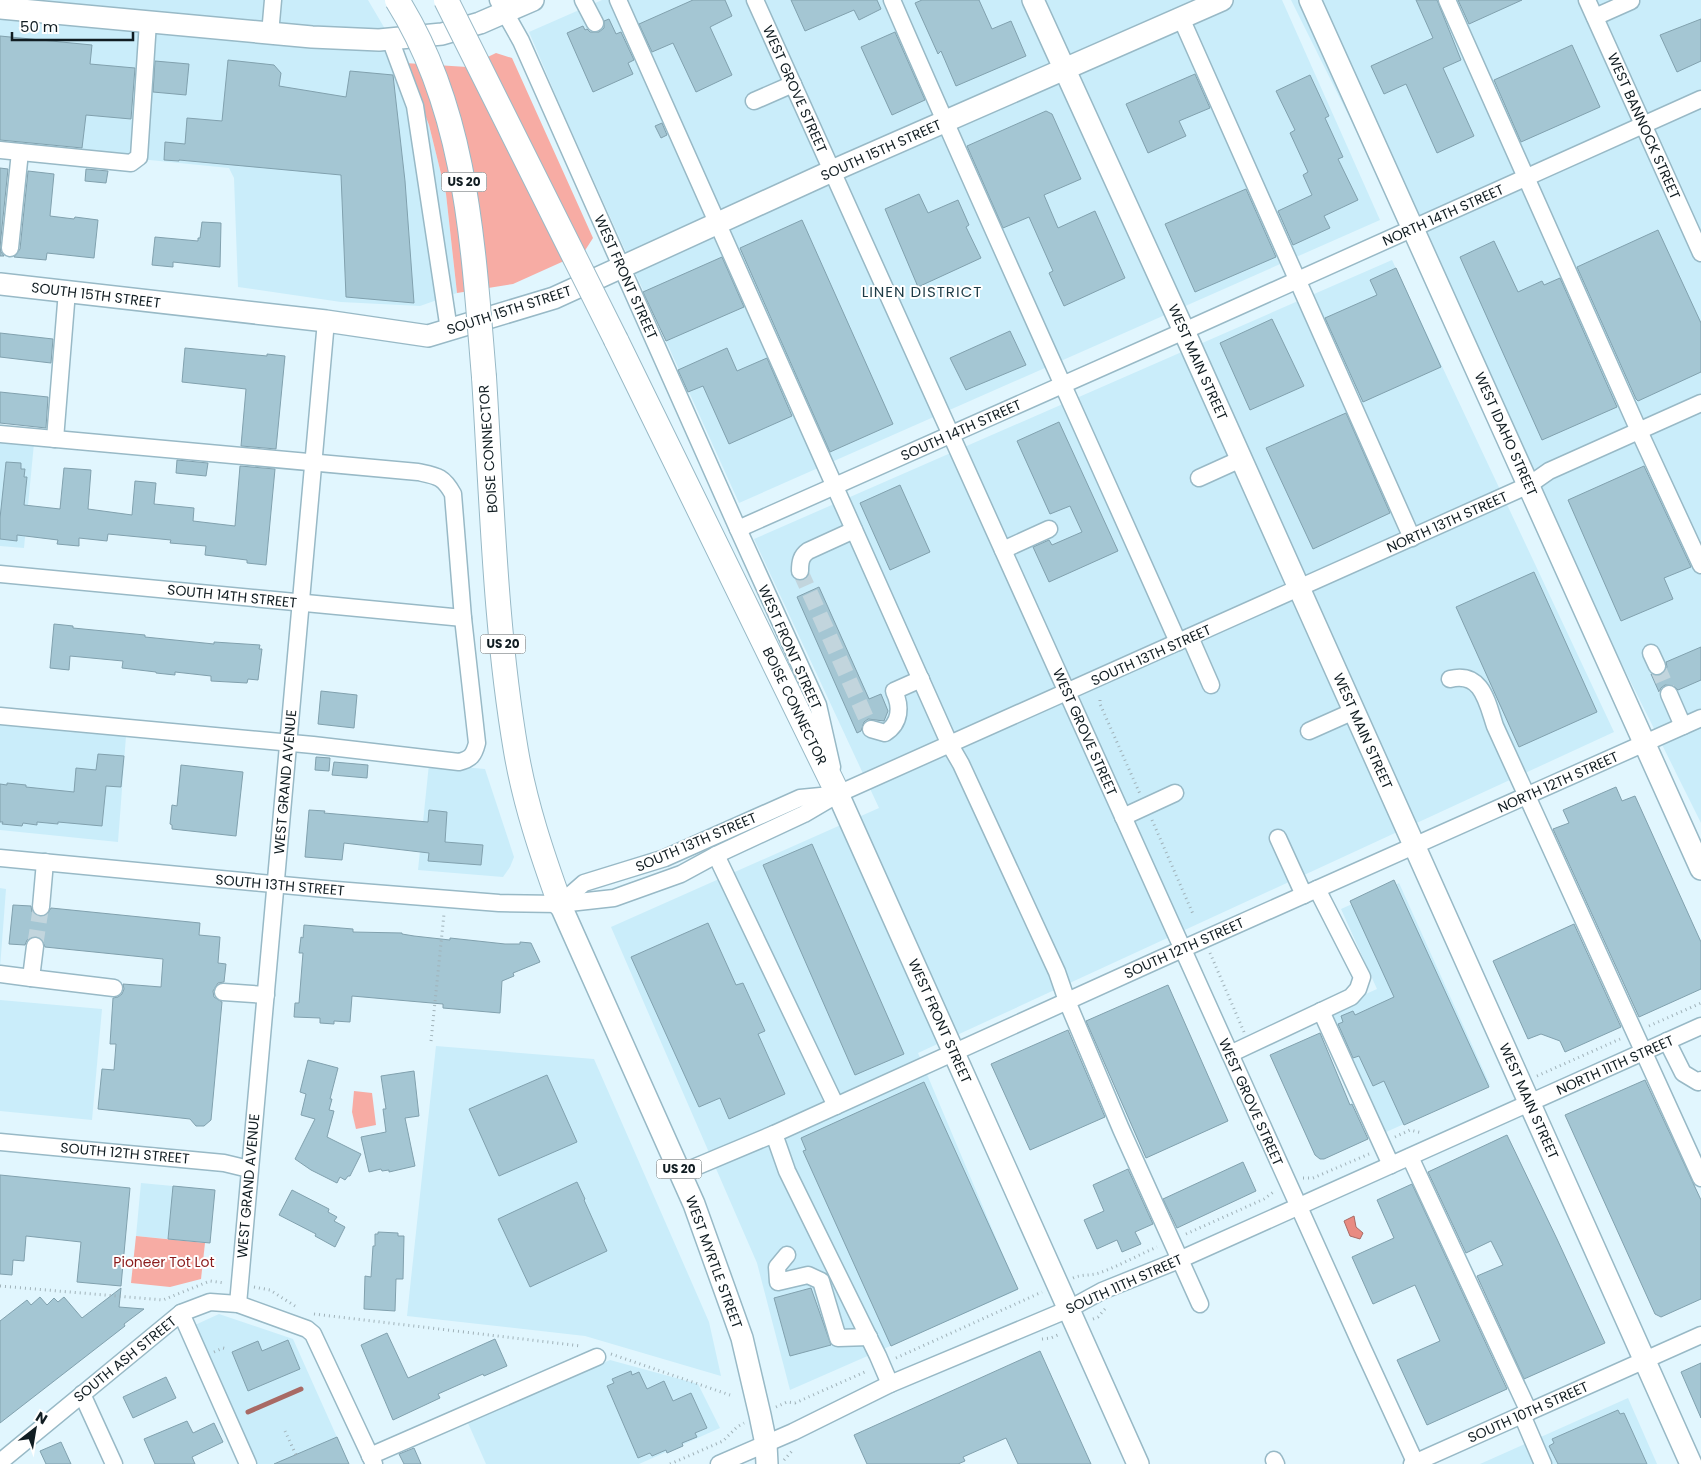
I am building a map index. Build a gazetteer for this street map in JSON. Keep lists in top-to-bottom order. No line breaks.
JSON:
{"streets":{"highway":["US 20","BOISE CONNECTOR"],"main road":["SOUTH 15TH STREET","WEST FRONT STREET","WEST MAIN STREET","WEST IDAHO STREET","WEST MYRTLE STREET"],"street":["WEST GROVE STREET","WEST BANNOCK STREET","NORTH 14TH STREET","SOUTH 14TH STREET","NORTH 13TH STREET","SOUTH 13TH STREET","WEST GRAND AVENUE","NORTH 12TH STREET","SOUTH 12TH STREET","NORTH 11TH STREET","SOUTH 11TH STREET","SOUTH ASH STREET","SOUTH 10TH STREET"]},"crossings":[["WEST GROVE STREET","SOUTH 15TH STREET"],["WEST GROVE STREET","SOUTH 14TH STREET"],["WEST GROVE STREET","SOUTH 13TH STREET"],["WEST GROVE STREET","SOUTH 12TH STREET"],["WEST GROVE STREET","SOUTH 11TH STREET"],["WEST GROVE STREET","SOUTH 10TH STREET"],["WEST BANNOCK STREET","NORTH 14TH STREET"],["SOUTH 15TH STREET","WEST FRONT STREET"],["SOUTH 15TH STREET","WEST MAIN STREET"],["SOUTH 15TH STREET","WEST GRAND AVENUE"],["NORTH 14TH STREET","WEST MAIN STREET"],["NORTH 14TH STREET","SOUTH 14TH STREET"],["NORTH 14TH STREET","WEST IDAHO STREET"],["WEST FRONT STREET","SOUTH 14TH STREET"],["WEST FRONT STREET","BOISE CONNECTOR"],["WEST FRONT STREET","SOUTH 13TH STREET"],["WEST FRONT STREET","SOUTH 12TH STREET"],["WEST FRONT STREET","SOUTH 11TH STREET"],["WEST MAIN STREET","SOUTH 14TH STREET"],["WEST MAIN STREET","NORTH 13TH STREET"],["WEST MAIN STREET","SOUTH 13TH STREET"],["WEST MAIN STREET","NORTH 12TH STREET"],["WEST MAIN STREET","SOUTH 12TH STREET"],["WEST MAIN STREET","NORTH 11TH STREET"],["WEST MAIN STREET","SOUTH 11TH STREET"],["WEST MAIN STREET","SOUTH 10TH STREET"],["SOUTH 14TH STREET","WEST GRAND AVENUE"],["WEST IDAHO STREET","NORTH 13TH STREET"],["WEST IDAHO STREET","NORTH 12TH STREET"],["BOISE CONNECTOR","SOUTH 13TH STREET"],["BOISE CONNECTOR","WEST MYRTLE STREET"],["NORTH 13TH STREET","SOUTH 13TH STREET"],["SOUTH 13TH STREET","WEST GRAND AVENUE"],["SOUTH 13TH STREET","WEST MYRTLE STREET"],["WEST GRAND AVENUE","SOUTH 12TH STREET"],["WEST GRAND AVENUE","SOUTH ASH STREET"],["NORTH 12TH STREET","SOUTH 12TH STREET"],["SOUTH 12TH STREET","WEST MYRTLE STREET"],["NORTH 11TH STREET","SOUTH 11TH STREET"],["WEST MYRTLE STREET","SOUTH 11TH STREET"]],"districts":["LINEN DISTRICT"],"parks":["Pioneer Tot Lot"],"scale_bar":"50 m","north":"top right"}
